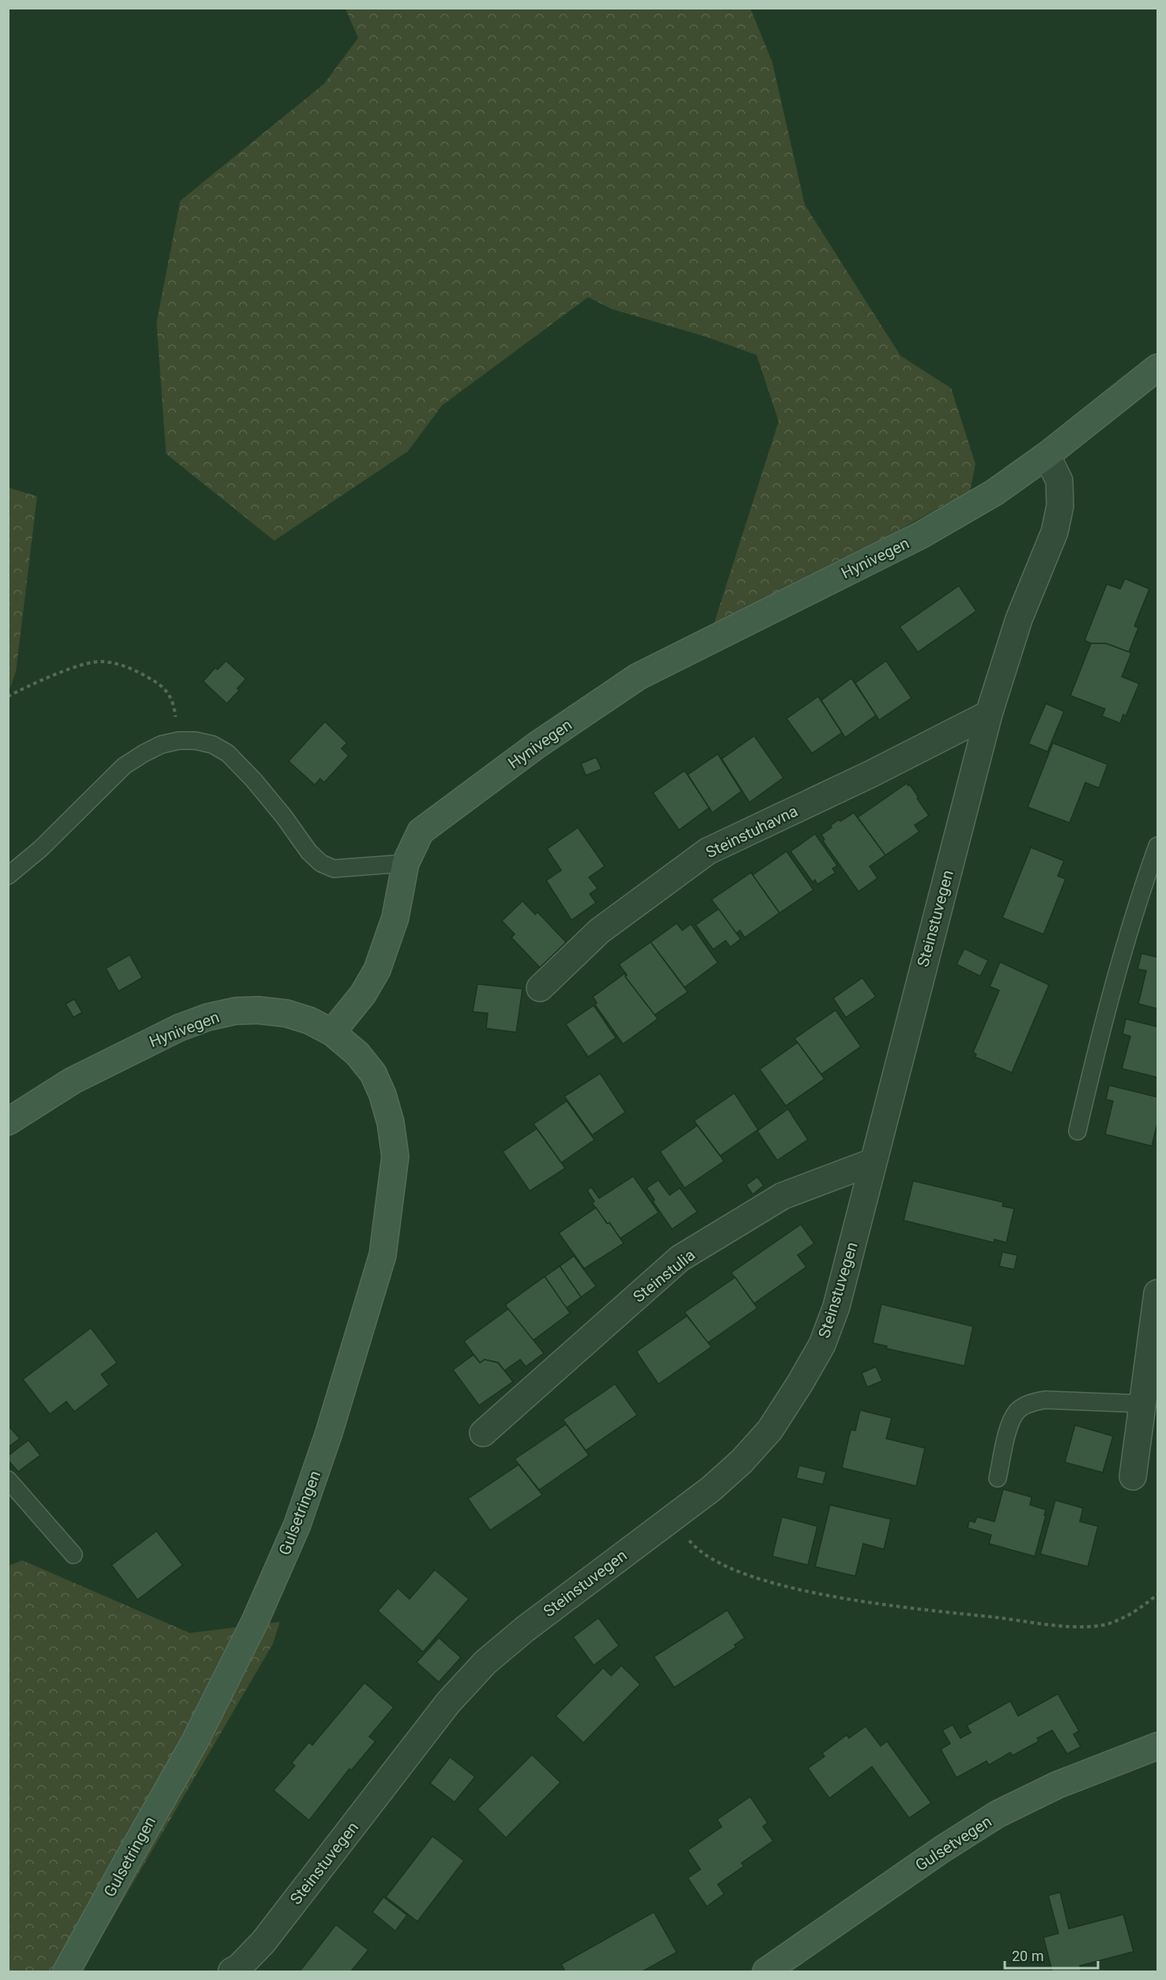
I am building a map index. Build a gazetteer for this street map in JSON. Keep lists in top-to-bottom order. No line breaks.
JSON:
{"streets":{"street":["Hynivegen","Steinstuhavna","Steinstuvegen","Steinstulia","Gulsetringen","Gulsetvegen"]},"crossings":[["Hynivegen","Steinstuvegen"],["Hynivegen","Gulsetringen"],["Steinstuhavna","Steinstuvegen"],["Steinstuvegen","Steinstulia"]],"scale_bar":"20 m"}
